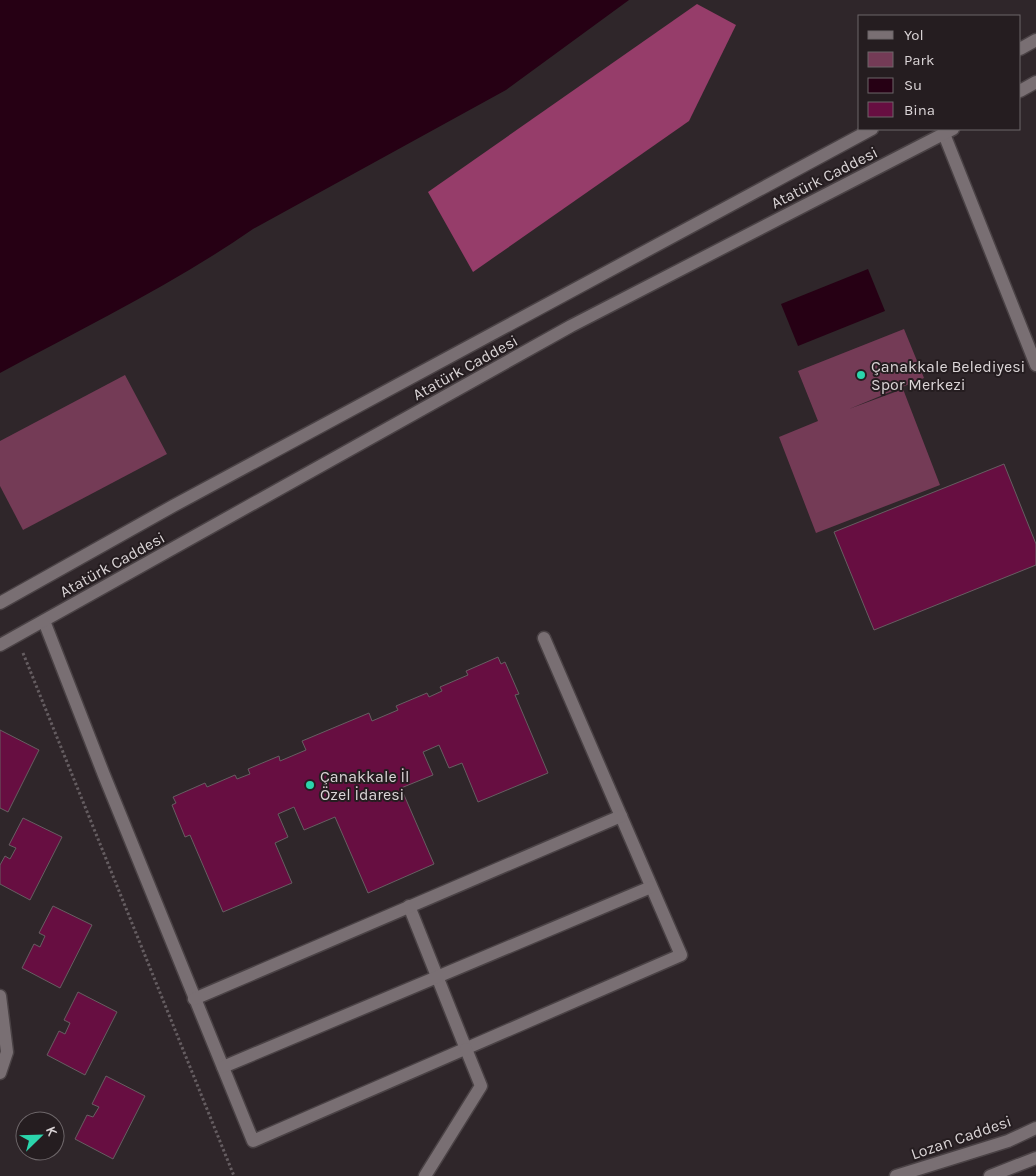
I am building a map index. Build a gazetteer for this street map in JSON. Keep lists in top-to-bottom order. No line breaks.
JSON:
{"streets":{"main road":["Atatürk Caddesi","Lozan Caddesi"]},"places":["Çanakkale Belediyesi Spor Merkezi","Çanakkale İl Özel İdaresi"],"legend":["Yol","Park","Su","Bina"],"north":"top right"}
